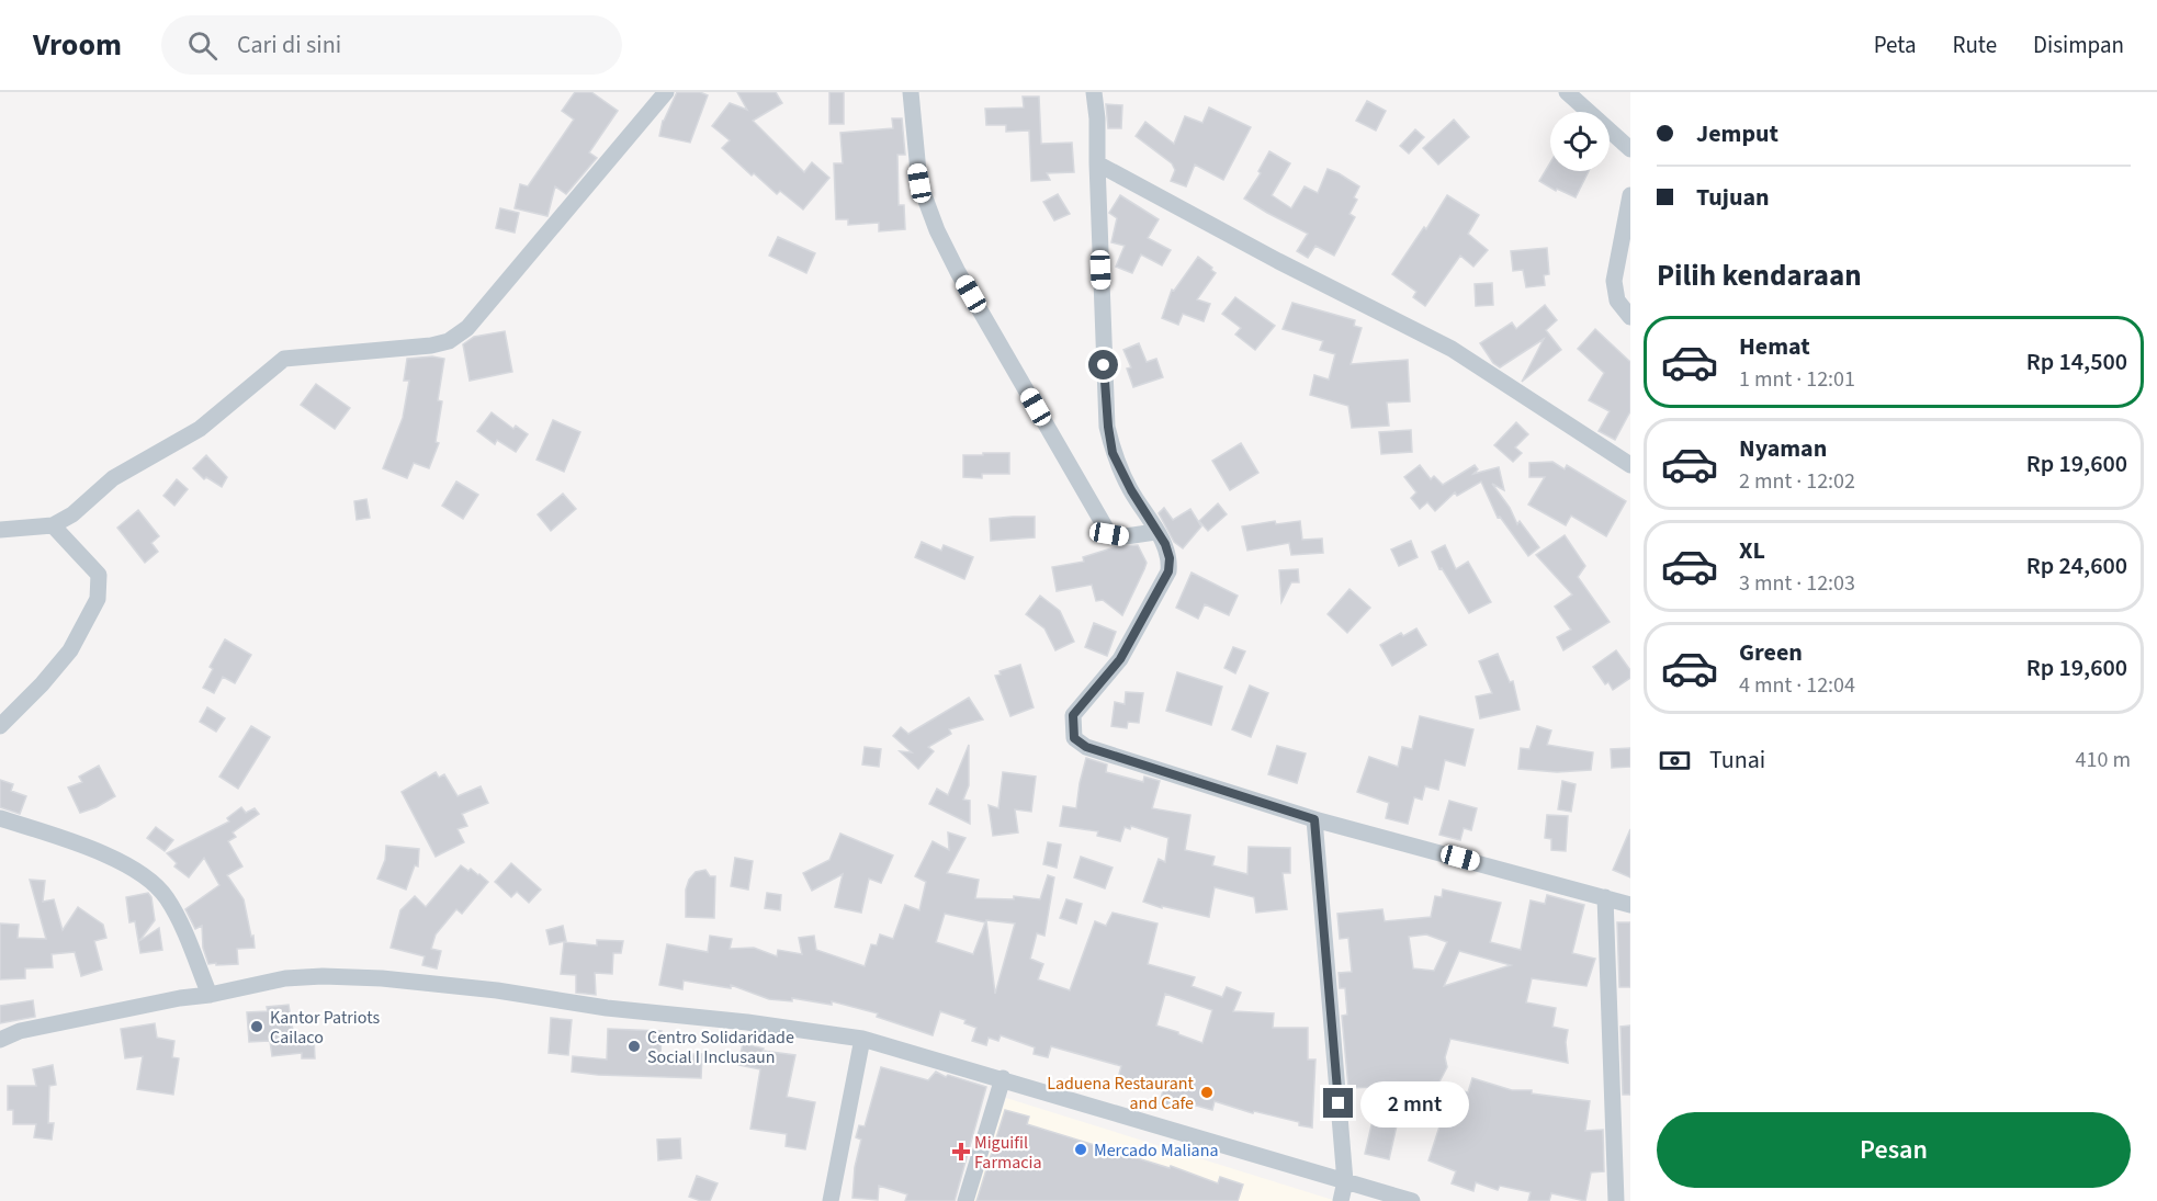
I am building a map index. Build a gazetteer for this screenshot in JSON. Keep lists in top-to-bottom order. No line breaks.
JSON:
{"places":{"other":["Kantor Patriots Cailaco","Centro Solidaridade Social I Inclusaun","Laduena Restaurant and Cafe","Mercado Maliana"],"health":["Miguifil Farmacia"]},"page":{"header":"Vroom","search":"Cari di sini","nav":["Peta","Rute","Disimpan"],"banner":["Jemput","Tujuan"],"heading":"Pilih kendaraan","list":[{"name":"Hemat","note":"1 mnt · 12:01","value":"Rp 14,500"},{"name":"Nyaman","note":"2 mnt · 12:02","value":"Rp 19,600"},{"name":"XL","note":"3 mnt · 12:03","value":"Rp 24,600"},{"name":"Green","note":"4 mnt · 12:04","value":"Rp 19,600"}],"pay":["Tunai","410 m"],"bubble":"2 mnt","buttons":"Pesan"}}
